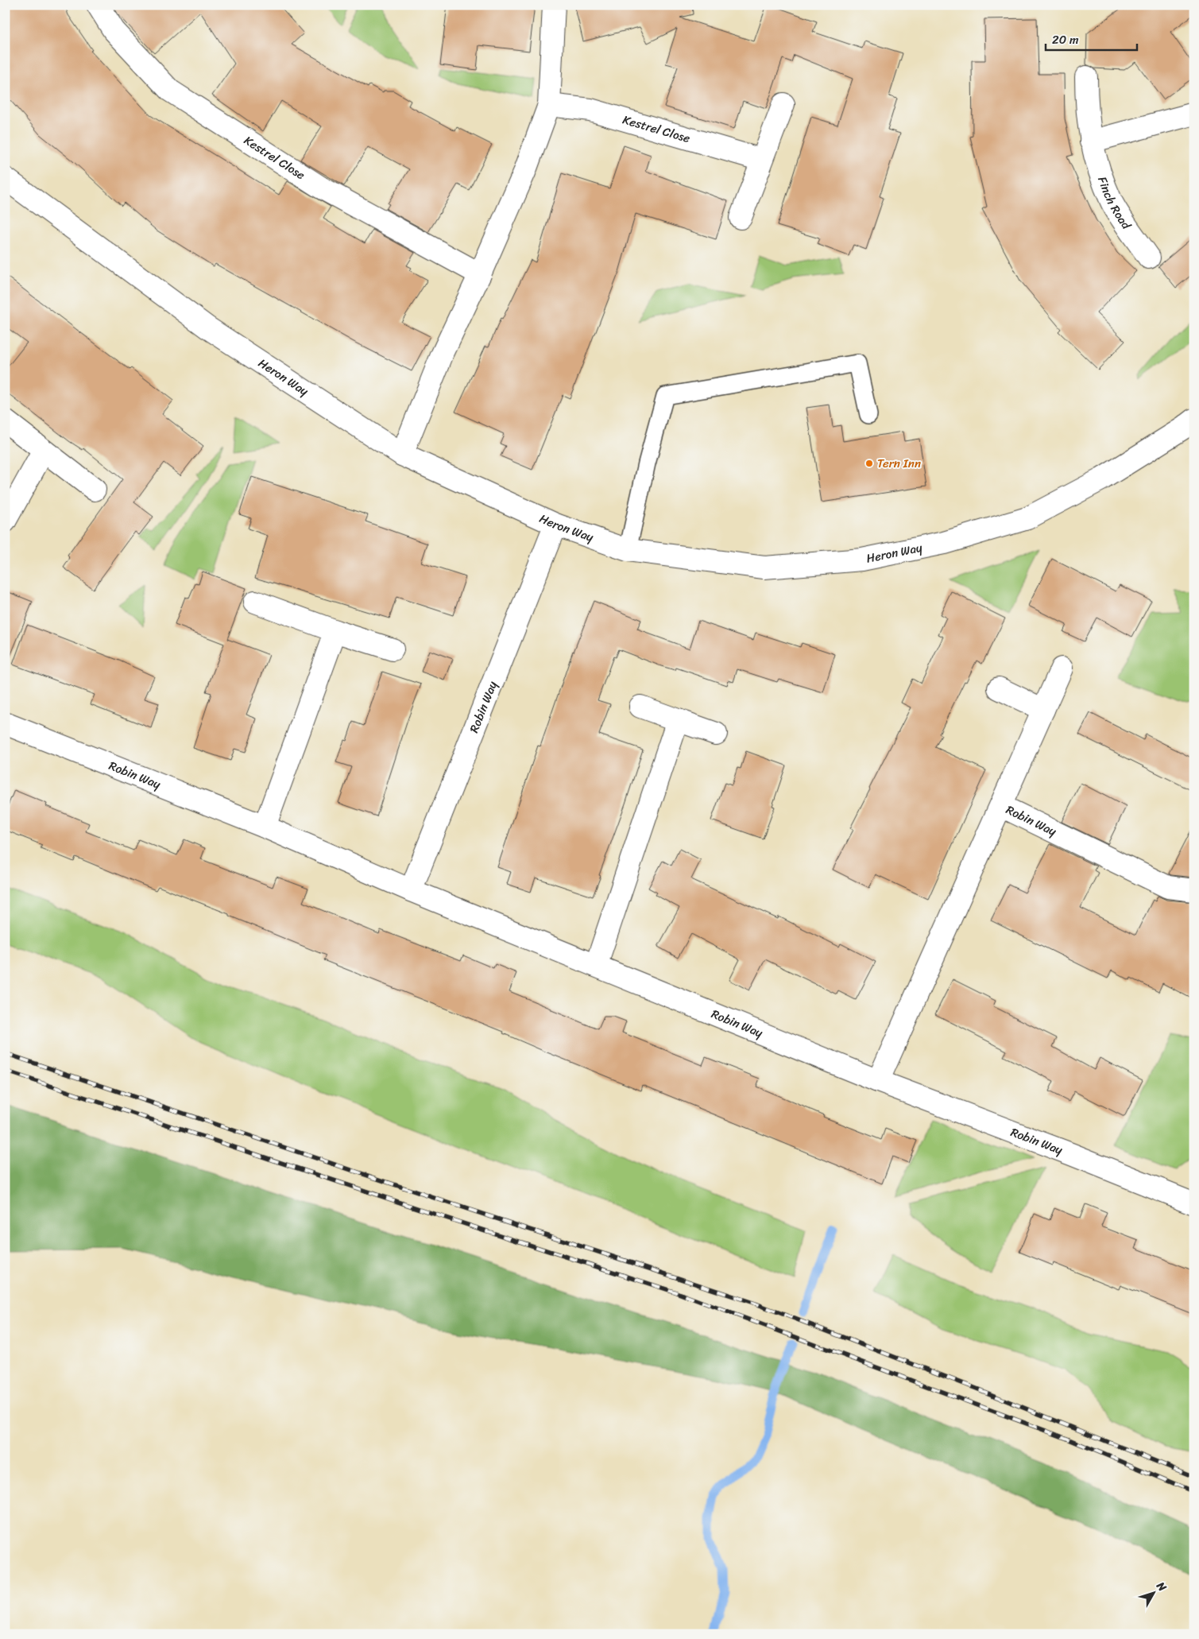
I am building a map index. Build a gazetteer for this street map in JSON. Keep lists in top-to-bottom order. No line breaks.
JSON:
{"streets":{"street":["Kestrel Close","Finch Road","Heron Way","Robin Way"]},"crossings":[["Heron Way","Robin Way"]],"places":["Tern Inn"],"scale_bar":"20 m","north":"top right"}
